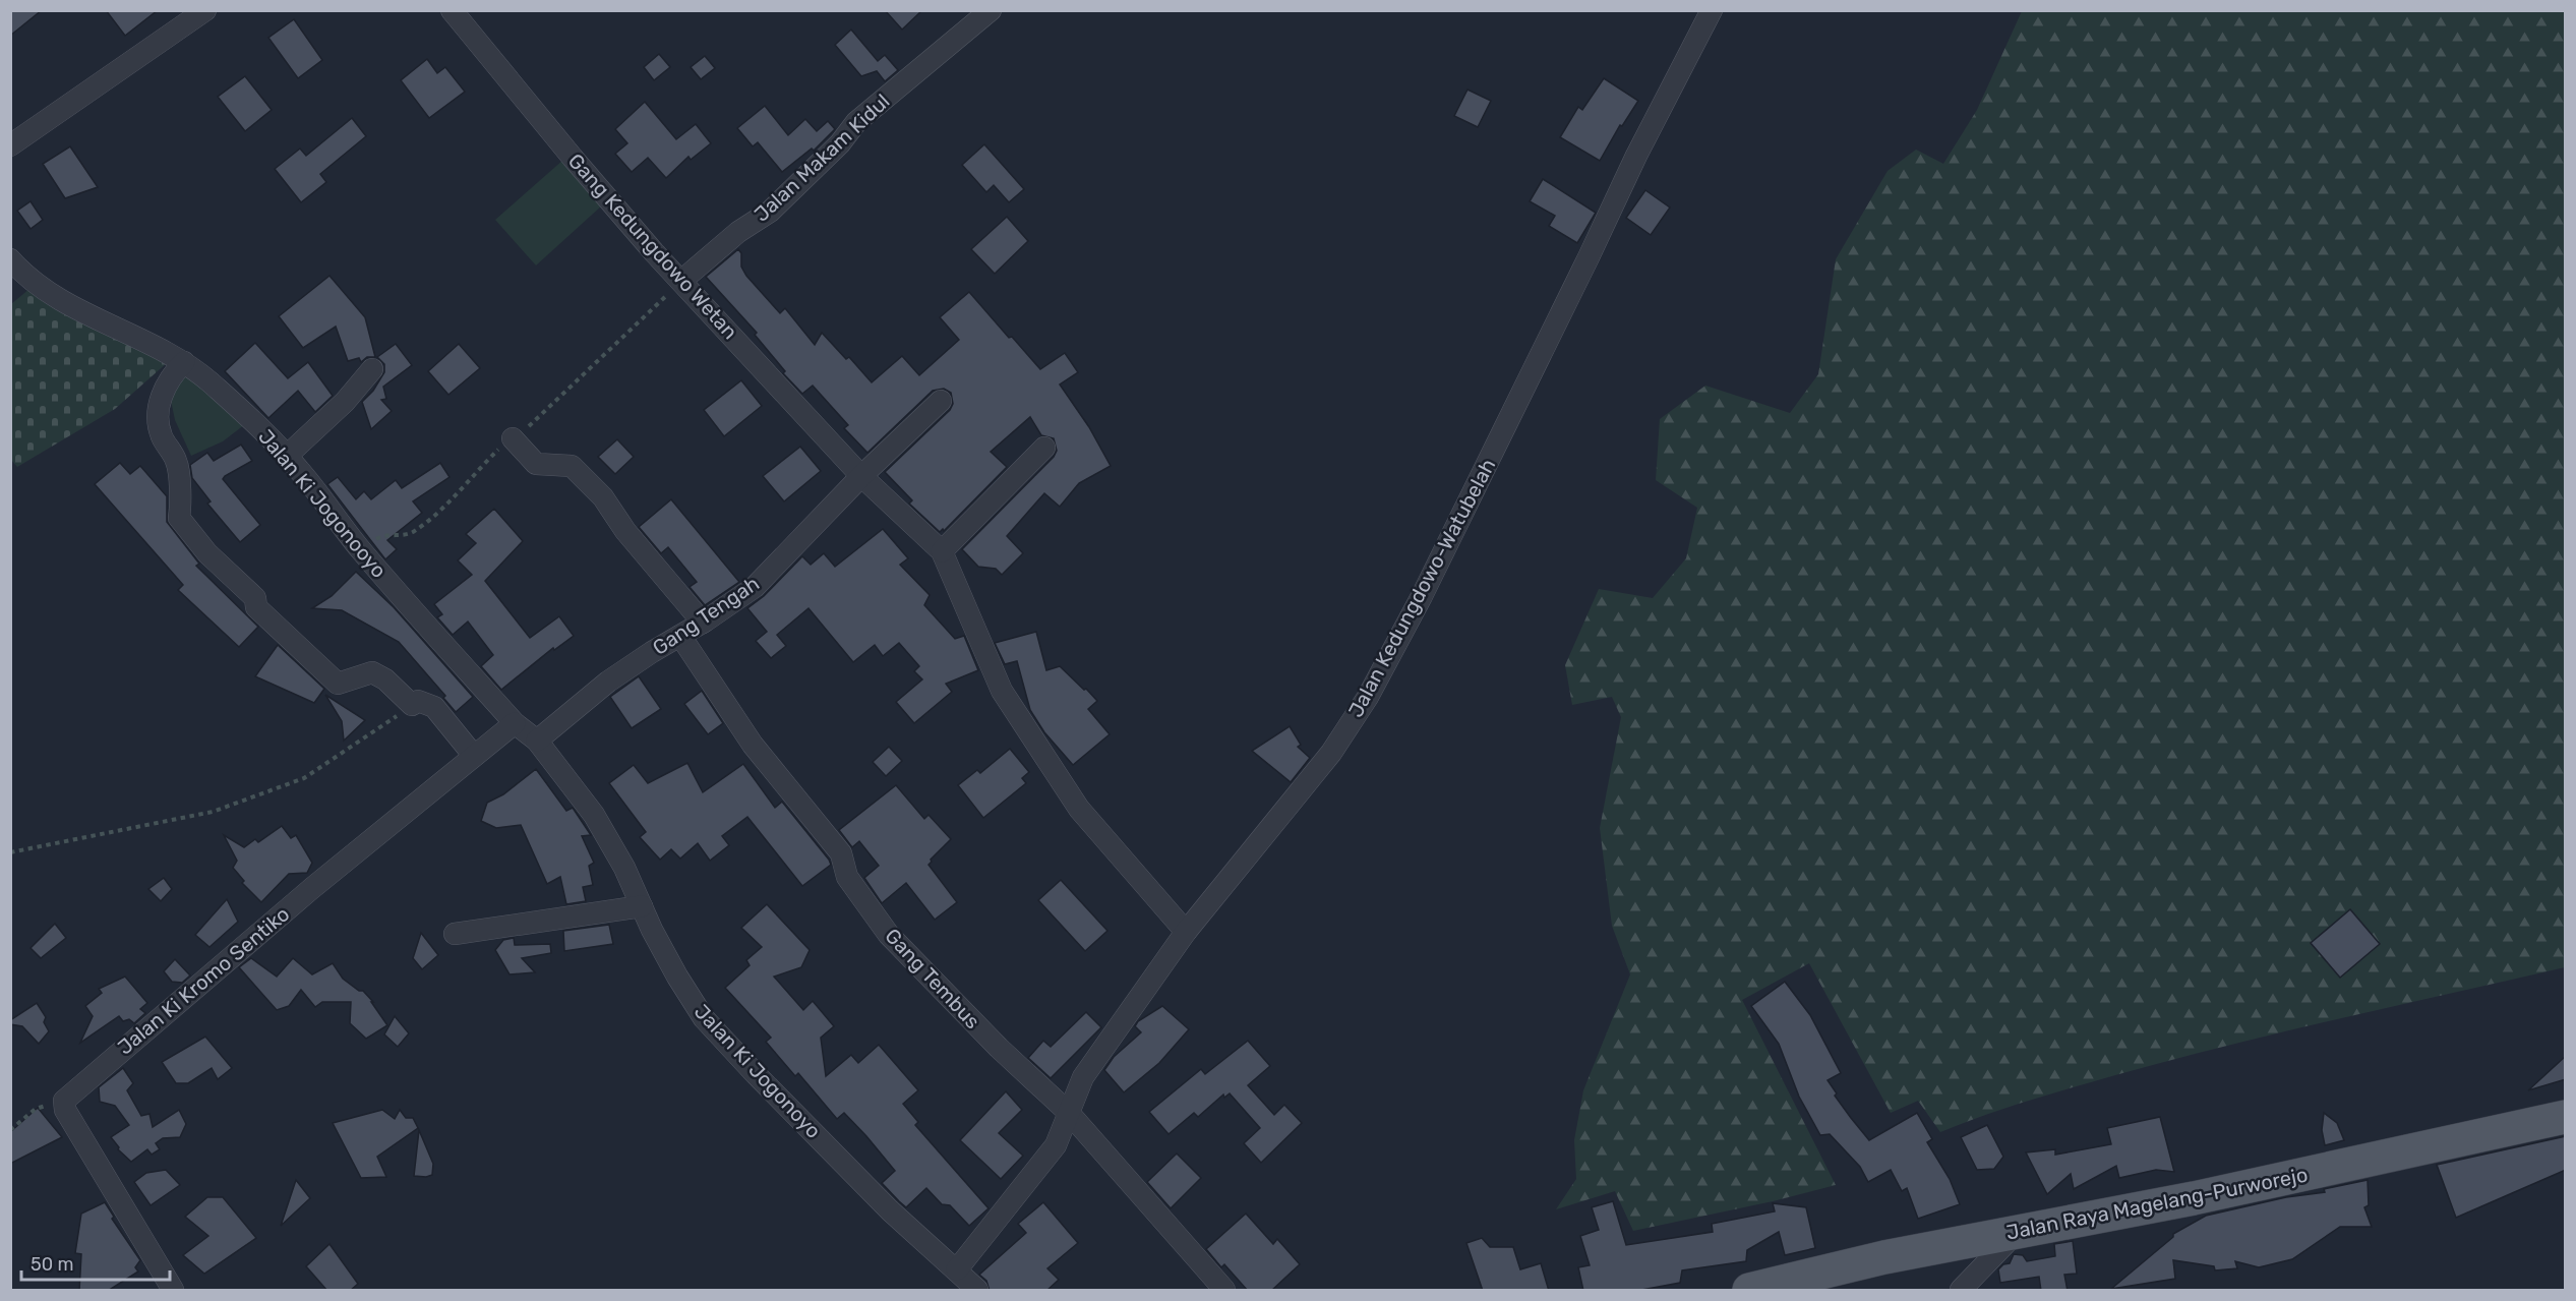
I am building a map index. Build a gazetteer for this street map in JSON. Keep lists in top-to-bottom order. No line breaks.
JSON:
{"streets":{"main road":["Jalan Raya Magelang-Purworejo"],"street":["Jalan Makam Kidul","Gang Kedungdowo Wetan","Jalan Ki Jogonooyo","Jalan Kedungdowo-Watubelah","Gang Tengah","Gang Tembus","Jalan Ki Kromo Sentiko","Jalan Ki Jogonoyo"]},"crossings":[["Jalan Makam Kidul","Gang Kedungdowo Wetan"],["Gang Kedungdowo Wetan","Gang Tengah"],["Jalan Ki Jogonooyo","Jalan Ki Kromo Sentiko"],["Jalan Ki Jogonooyo","Jalan Ki Jogonoyo"],["Jalan Kedungdowo-Watubelah","Gang Tembus"],["Jalan Kedungdowo-Watubelah","Jalan Ki Jogonoyo"],["Gang Tengah","Gang Tembus"],["Gang Tengah","Jalan Ki Jogonoyo"],["Jalan Ki Kromo Sentiko","Jalan Ki Jogonoyo"]],"scale_bar":"50 m"}
